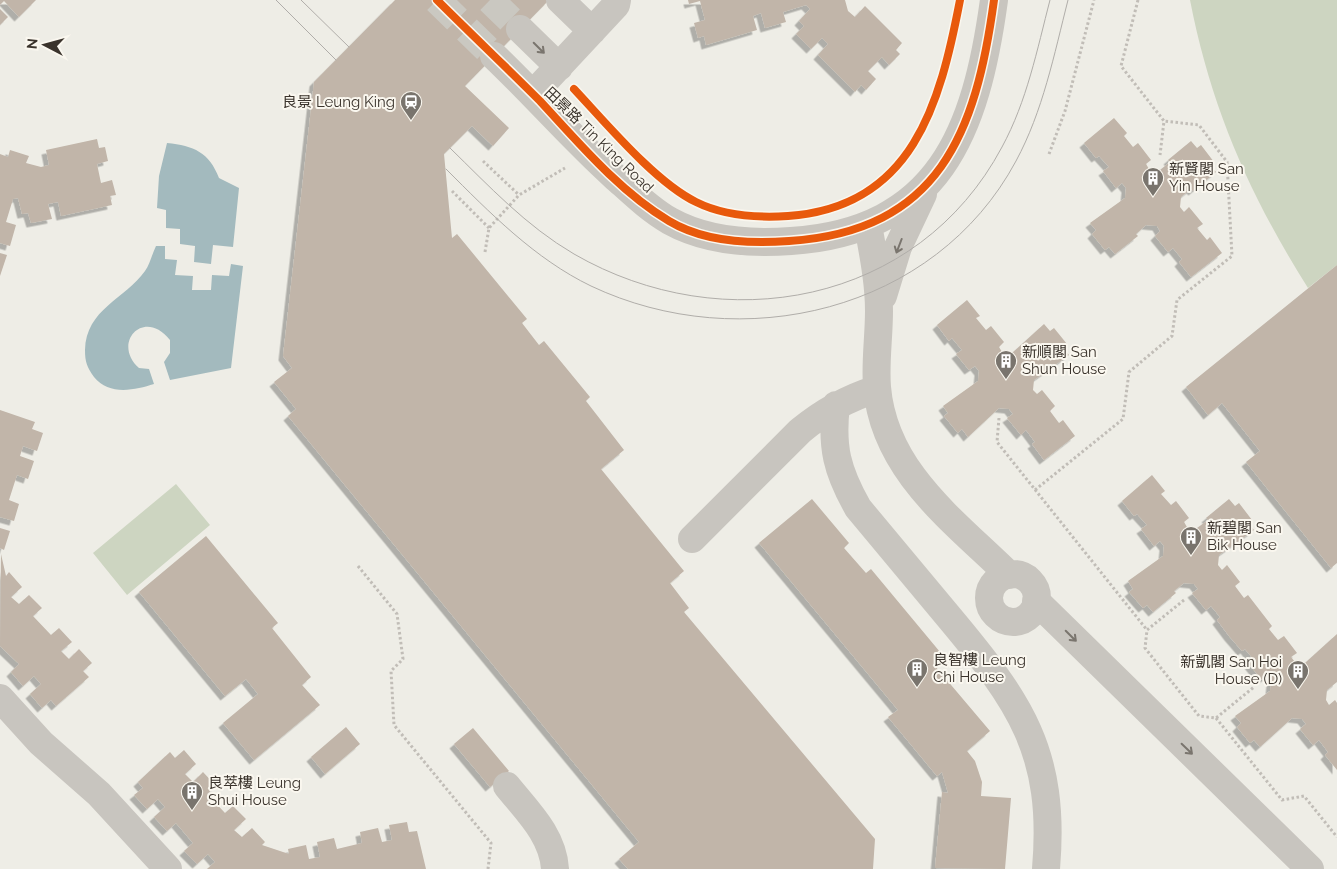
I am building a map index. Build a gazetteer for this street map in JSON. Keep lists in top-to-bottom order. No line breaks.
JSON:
{"streets":{"street":["田景路 Tin King Road"]},"places":{"station":["良景 Leung King"],"building":["新賢閣 San Yin House","新順閣 San Shun House","新碧閣 San Bik House","良智樓 Leung Chi House","新凱閣 San Hoi House (D)","良萃樓 Leung Shui House"]},"north":"left"}
